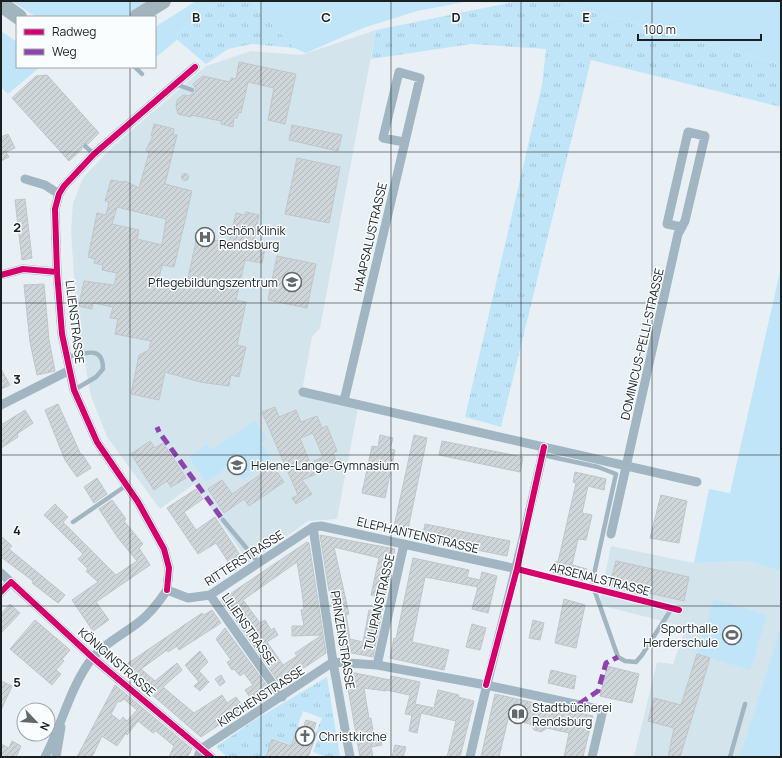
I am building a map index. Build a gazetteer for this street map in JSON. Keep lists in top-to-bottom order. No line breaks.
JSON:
{"streets":{"street":["HAAPSALUSTRASSE","LILIENSTRASSE","DOMINICUS-PELLI-STRASSE","ELEPHANTENSTRASSE","RITTERSTRASSE","TULIPANSTRASSE","PRINZENSTRASSE","KÖNIGINSTRASSE","KIRCHENSTRASSE"],"lane":["ARSENALSTRASSE"]},"crossings":[["LILIENSTRASSE","RITTERSTRASSE"],["LILIENSTRASSE","KIRCHENSTRASSE"],["ELEPHANTENSTRASSE","RITTERSTRASSE"],["ELEPHANTENSTRASSE","ARSENALSTRASSE"],["ELEPHANTENSTRASSE","TULIPANSTRASSE"],["ELEPHANTENSTRASSE","PRINZENSTRASSE"],["RITTERSTRASSE","PRINZENSTRASSE"],["PRINZENSTRASSE","KIRCHENSTRASSE"],["KÖNIGINSTRASSE","KIRCHENSTRASSE"]],"places":{"hospital":["Schön Klinik Rendsburg"],"school or university":["Pflegebildungszentrum","Helene-Lange-Gymnasium"],"sports":["Sporthalle Herderschule"],"library":["Stadtbücherei Rendsburg"],"church":["Christkirche"]},"legend":["Radweg","Weg"],"scale_bar":"100 m","north":"bottom right","grid":{"columns":["B","C","D","E"],"rows":["2","3","4","5"]}}
